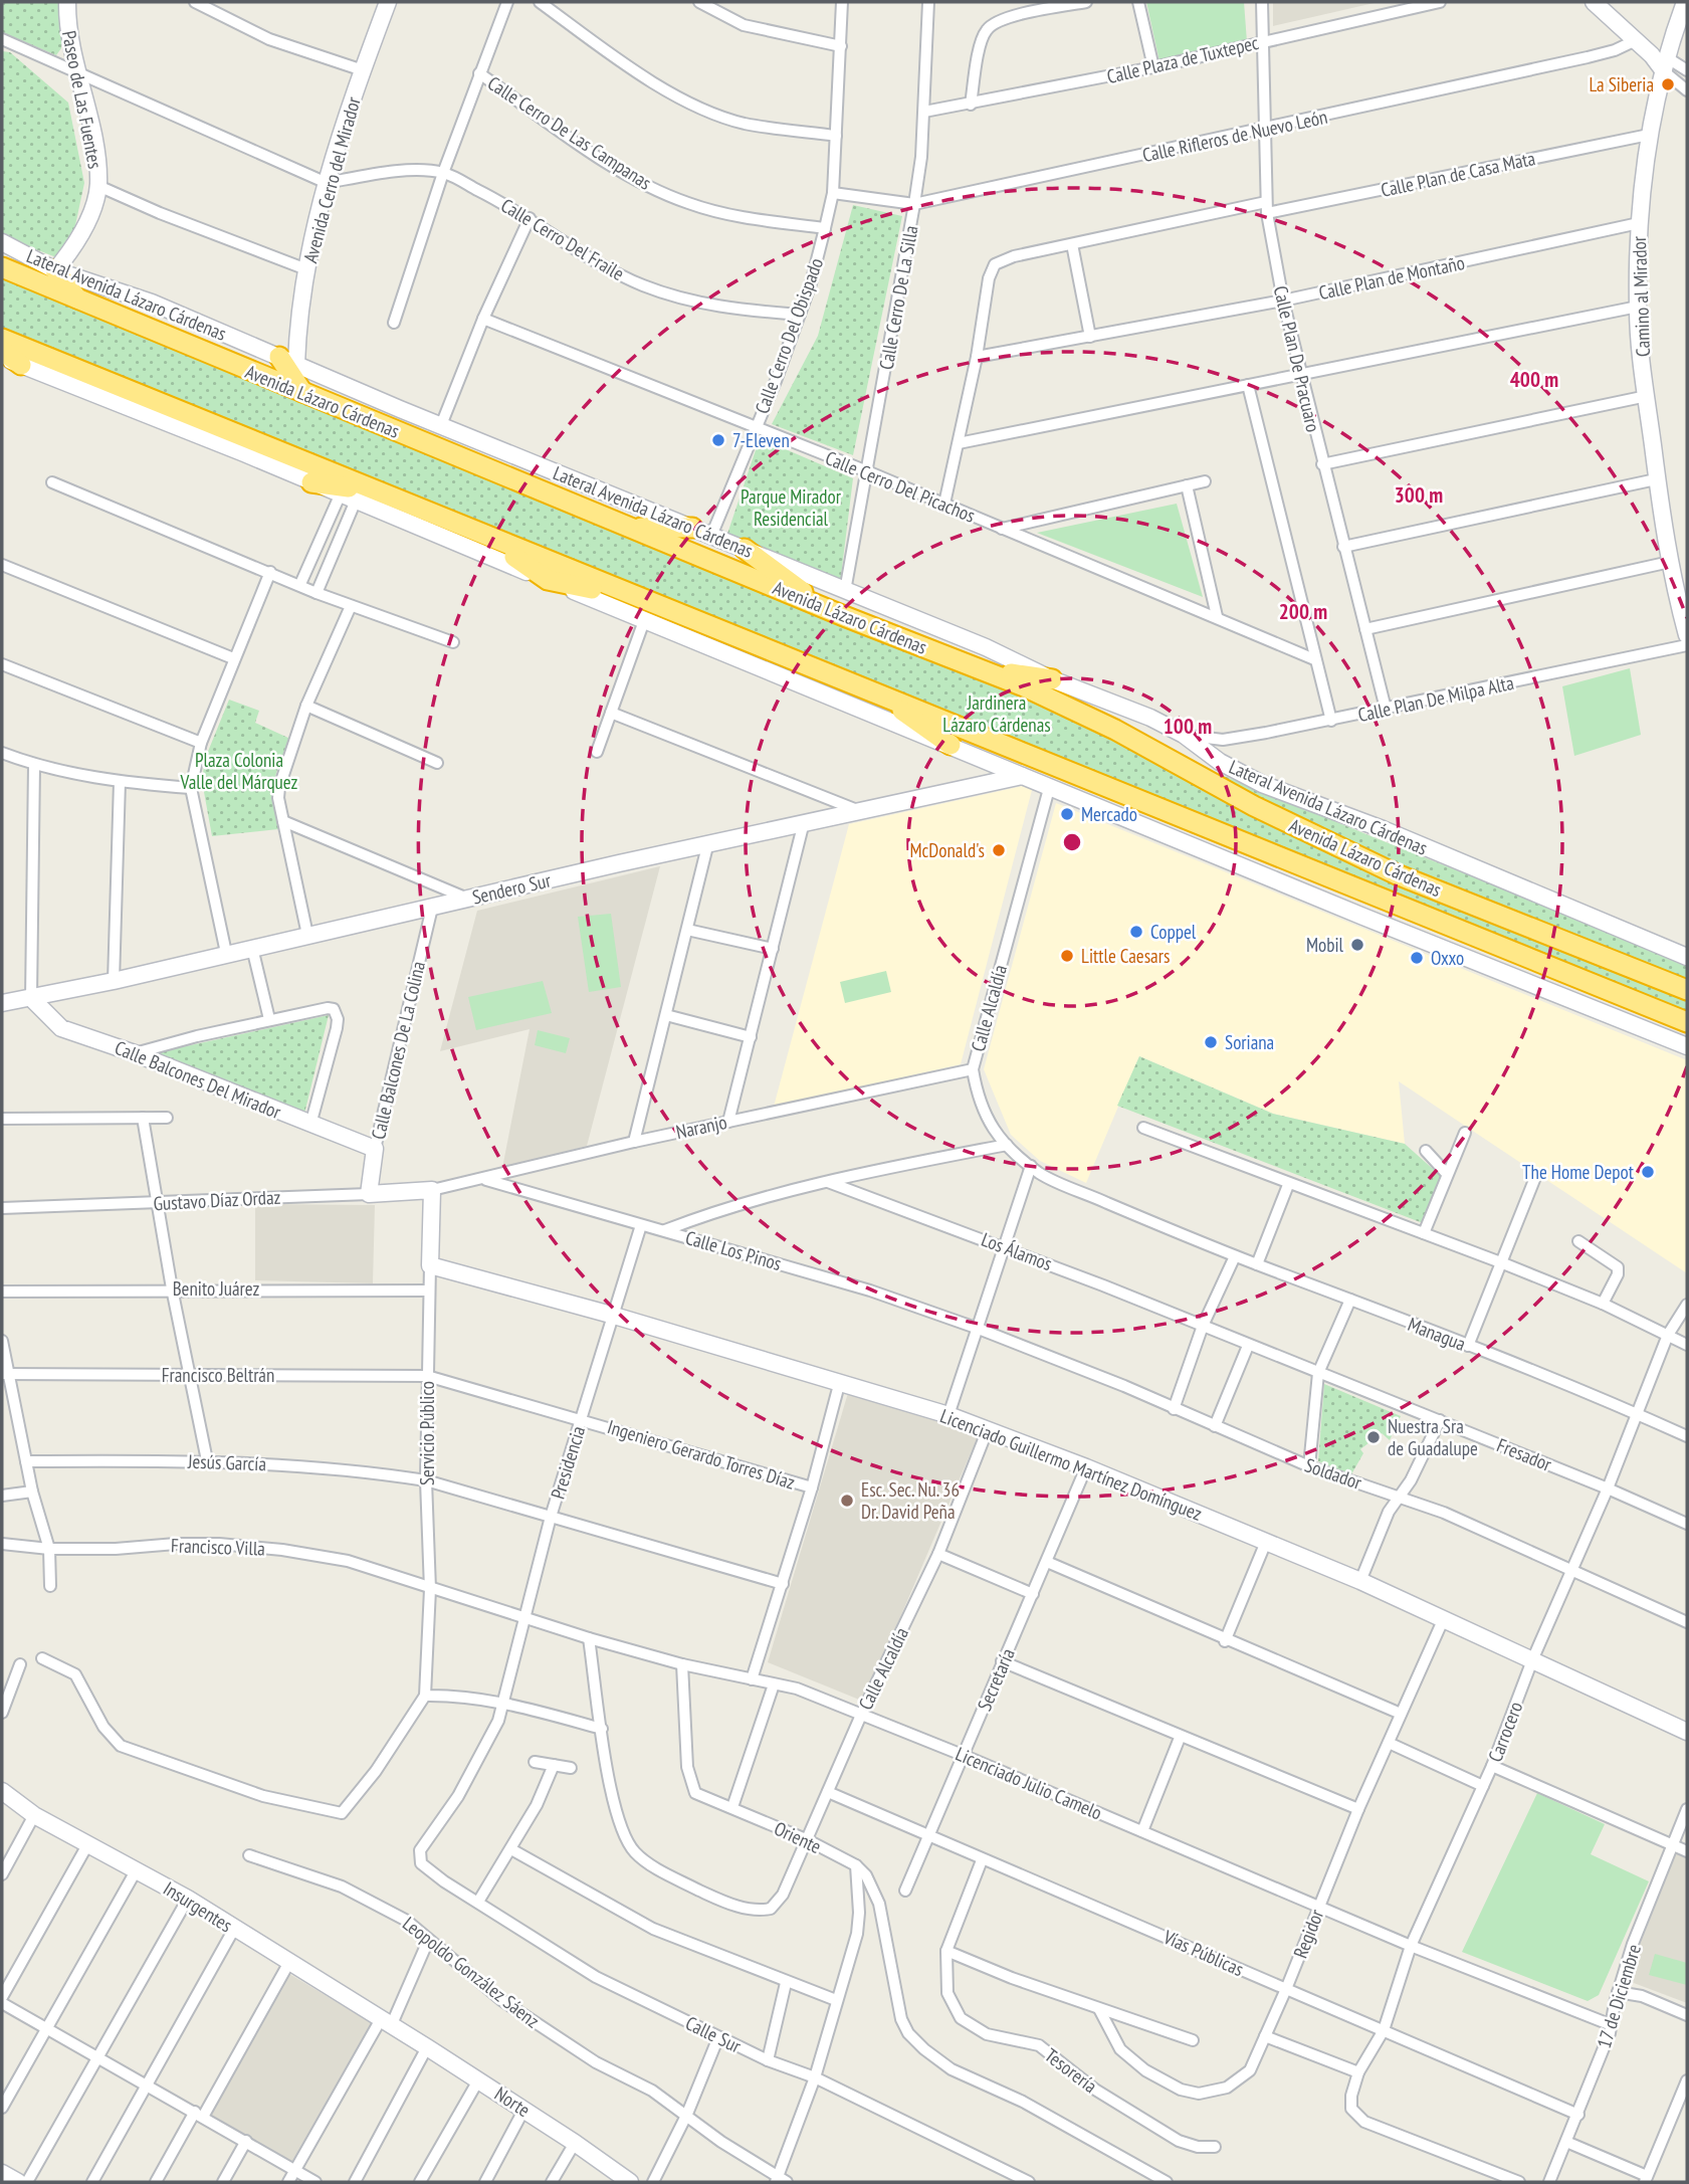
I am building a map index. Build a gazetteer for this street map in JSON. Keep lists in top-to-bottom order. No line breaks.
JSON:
{"streets":{"highway":["Avenida Lázaro Cárdenas"],"street":["Calle Plaza de Tuxtepec","Paseo de Las Fuentes","Calle Cerro De Las Campanas","Calle Rifleros de Nuevo León","Calle Plan de Casa Mata","Avenida Cerro del Mirador","Calle Cerro Del Fraile","Calle Plan de Montaño","Lateral Avenida Lázaro Cárdenas","Camino al Mirador","Calle Cerro De La Silla","Calle Cerro Del Obispado","Calle Plan De Pracuaro","Calle Cerro Del Picachos","Calle Plan De Milpa Alta","Sendero Sur","Calle Alcaldía","Calle Balcones De La Colina","Calle Balcones Del Mirador","Naranjo","Gustavo Díaz Ordaz","Calle Los Pinos","Los Álamos","Benito Juárez","Managua","Francisco Beltrán","Servicio Público","Ingeniero Gerardo Torres Díaz","Fresador","Jesús García","Presidencia","Licenciado Guillermo Martínez Domínguez","Soldador","Francisco Villa","Secretaría","Carrocero","Licenciado Julio Camelo","Oriente","Insurgentes","Regidor","Vías Públicas","Leopoldo González Sáenz","17 de Diciembre","Calle Sur","Tesorería","Norte"]},"crossings":[["Calle Plaza de Tuxtepec","Calle Cerro De La Silla"],["Calle Plaza de Tuxtepec","Calle Plan De Pracuaro"],["Paseo de Las Fuentes","Lateral Avenida Lázaro Cárdenas"],["Calle Cerro De Las Campanas","Calle Cerro Del Obispado"],["Calle Rifleros de Nuevo León","Calle Cerro De La Silla"],["Calle Rifleros de Nuevo León","Calle Cerro Del Obispado"],["Calle Rifleros de Nuevo León","Calle Plan De Pracuaro"],["Calle Plan de Casa Mata","Calle Plan de Montaño"],["Calle Plan de Casa Mata","Camino al Mirador"],["Calle Plan de Casa Mata","Calle Plan De Pracuaro"],["Avenida Cerro del Mirador","Calle Cerro Del Fraile"],["Avenida Cerro del Mirador","Lateral Avenida Lázaro Cárdenas"],["Calle Cerro Del Fraile","Calle Cerro Del Obispado"],["Calle Plan de Montaño","Camino al Mirador"],["Calle Plan de Montaño","Calle Plan De Pracuaro"],["Lateral Avenida Lázaro Cárdenas","Calle Cerro De La Silla"],["Lateral Avenida Lázaro Cárdenas","Calle Cerro Del Obispado"],["Lateral Avenida Lázaro Cárdenas","Calle Plan De Milpa Alta"],["Calle Cerro De La Silla","Calle Cerro Del Picachos"],["Calle Cerro Del Obispado","Calle Cerro Del Picachos"],["Calle Plan De Pracuaro","Calle Plan De Milpa Alta"],["Sendero Sur","Calle Balcones De La Colina"],["Sendero Sur","Calle Balcones Del Mirador"],["Calle Alcaldía","Naranjo"],["Calle Alcaldía","Managua"],["Calle Alcaldía","Licenciado Guillermo Martínez Domínguez"],["Calle Alcaldía","Licenciado Julio Camelo"],["Calle Alcaldía","Oriente"],["Calle Alcaldía","Vías Públicas"],["Calle Balcones De La Colina","Calle Balcones Del Mirador"],["Calle Balcones De La Colina","Gustavo Díaz Ordaz"],["Naranjo","Gustavo Díaz Ordaz"],["Naranjo","Calle Los Pinos"],["Naranjo","Servicio Público"],["Gustavo Díaz Ordaz","Servicio Público"],["Calle Los Pinos","Presidencia"],["Calle Los Pinos","Soldador"],["Los Álamos","Fresador"],["Benito Juárez","Servicio Público"],["Managua","Carrocero"],["Francisco Beltrán","Servicio Público"],["Francisco Beltrán","Ingeniero Gerardo Torres Díaz"],["Servicio Público","Ingeniero Gerardo Torres Díaz"],["Servicio Público","Jesús García"],["Servicio Público","Licenciado Guillermo Martínez Domínguez"],["Servicio Público","Francisco Villa"],["Servicio Público","Licenciado Julio Camelo"],["Ingeniero Gerardo Torres Díaz","Presidencia"],["Fresador","Carrocero"],["Jesús García","Presidencia"],["Presidencia","Licenciado Guillermo Martínez Domínguez"],["Presidencia","Licenciado Julio Camelo"],["Presidencia","Calle Sur"],["Licenciado Guillermo Martínez Domínguez","Secretaría"],["Licenciado Guillermo Martínez Domínguez","Carrocero"],["Licenciado Guillermo Martínez Domínguez","Regidor"],["Soldador","Carrocero"],["Francisco Villa","Licenciado Julio Camelo"],["Secretaría","Licenciado Julio Camelo"],["Secretaría","Vías Públicas"],["Carrocero","Licenciado Julio Camelo"],["Carrocero","Vías Públicas"],["Licenciado Julio Camelo","Oriente"],["Licenciado Julio Camelo","Regidor"],["Licenciado Julio Camelo","17 de Diciembre"],["Insurgentes","Norte"],["Regidor","Vías Públicas"],["Vías Públicas","17 de Diciembre"],["Vías Públicas","Tesorería"]],"parks":["Parque Mirador Residencial","Jardinera Lázaro Cárdenas","Plaza Colonia Valle del Márquez"],"places":["La Siberia","7-Eleven","Mercado","McDonald's","Coppel","Mobil","Little Caesars","Oxxo","Soriana","The Home Depot","Nuestra Sra de Guadalupe","Esc. Sec. Nu. 36 Dr. David Peña"],"rings":["400 m","300 m","200 m","100 m"]}
